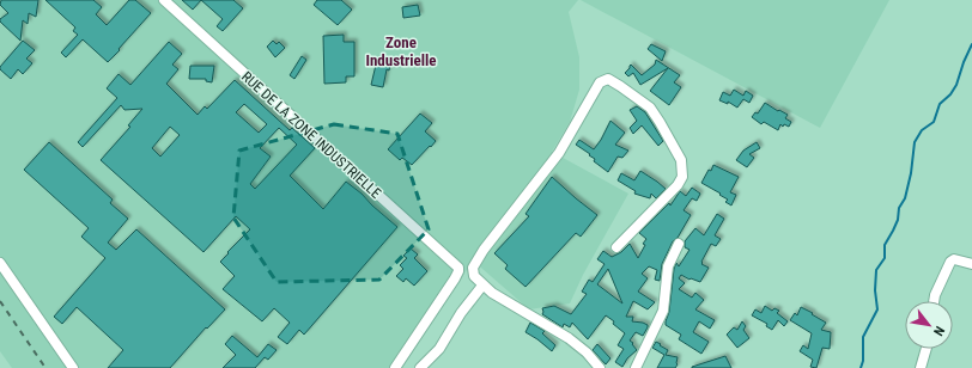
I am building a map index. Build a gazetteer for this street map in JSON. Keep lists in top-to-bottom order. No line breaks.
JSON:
{"streets":{"street":["RUE DE LA ZONE INDUSTRIELLE"]},"districts":["Zone Industrielle"],"north":"bottom right"}
